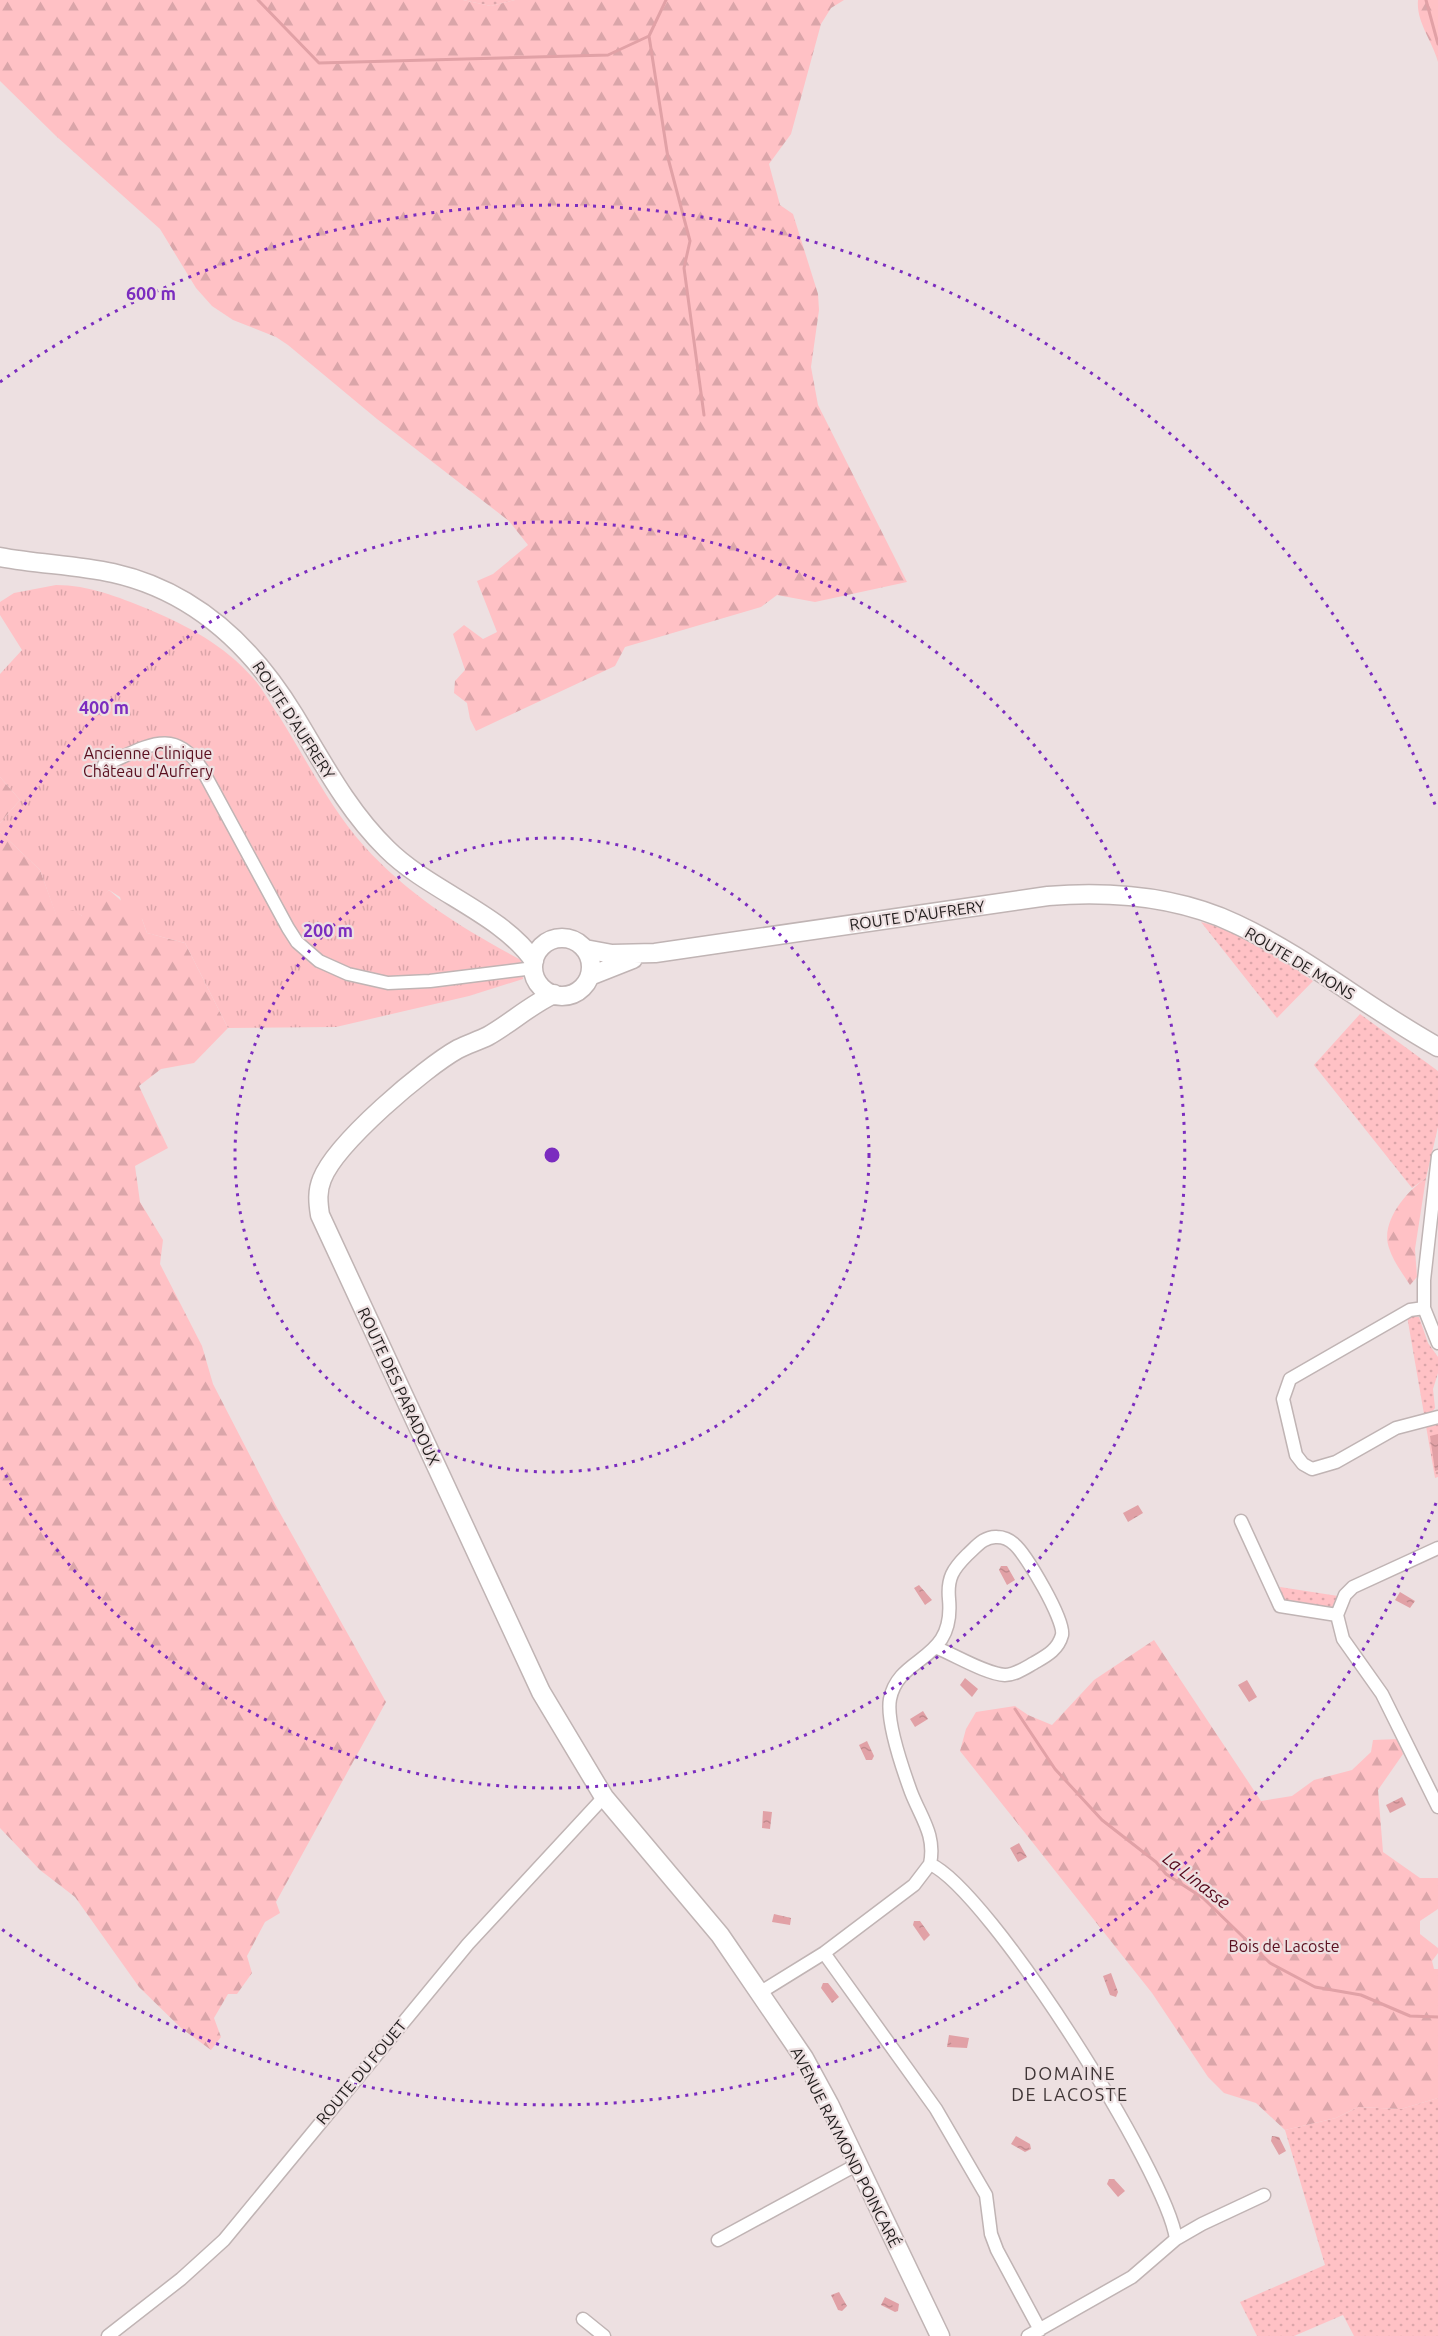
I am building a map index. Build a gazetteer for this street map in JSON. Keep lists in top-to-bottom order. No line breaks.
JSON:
{"streets":{"main road":["ROUTE D'AUFRERY","ROUTE DE MONS","ROUTE DES PARADOUX","AVENUE RAYMOND POINCARÉ"],"street":["ROUTE DU FOUET"]},"crossings":[["ROUTE D'AUFRERY","ROUTE DE MONS"],["ROUTE DES PARADOUX","ROUTE DU FOUET"],["ROUTE DES PARADOUX","AVENUE RAYMOND POINCARÉ"],["ROUTE DU FOUET","AVENUE RAYMOND POINCARÉ"]],"districts":["DOMAINE DE LACOSTE"],"water":["La Linasse"],"parks":["Ancienne Clinique Château d'Aufrery","Bois de Lacoste"],"rings":["600 m","400 m","200 m"]}
